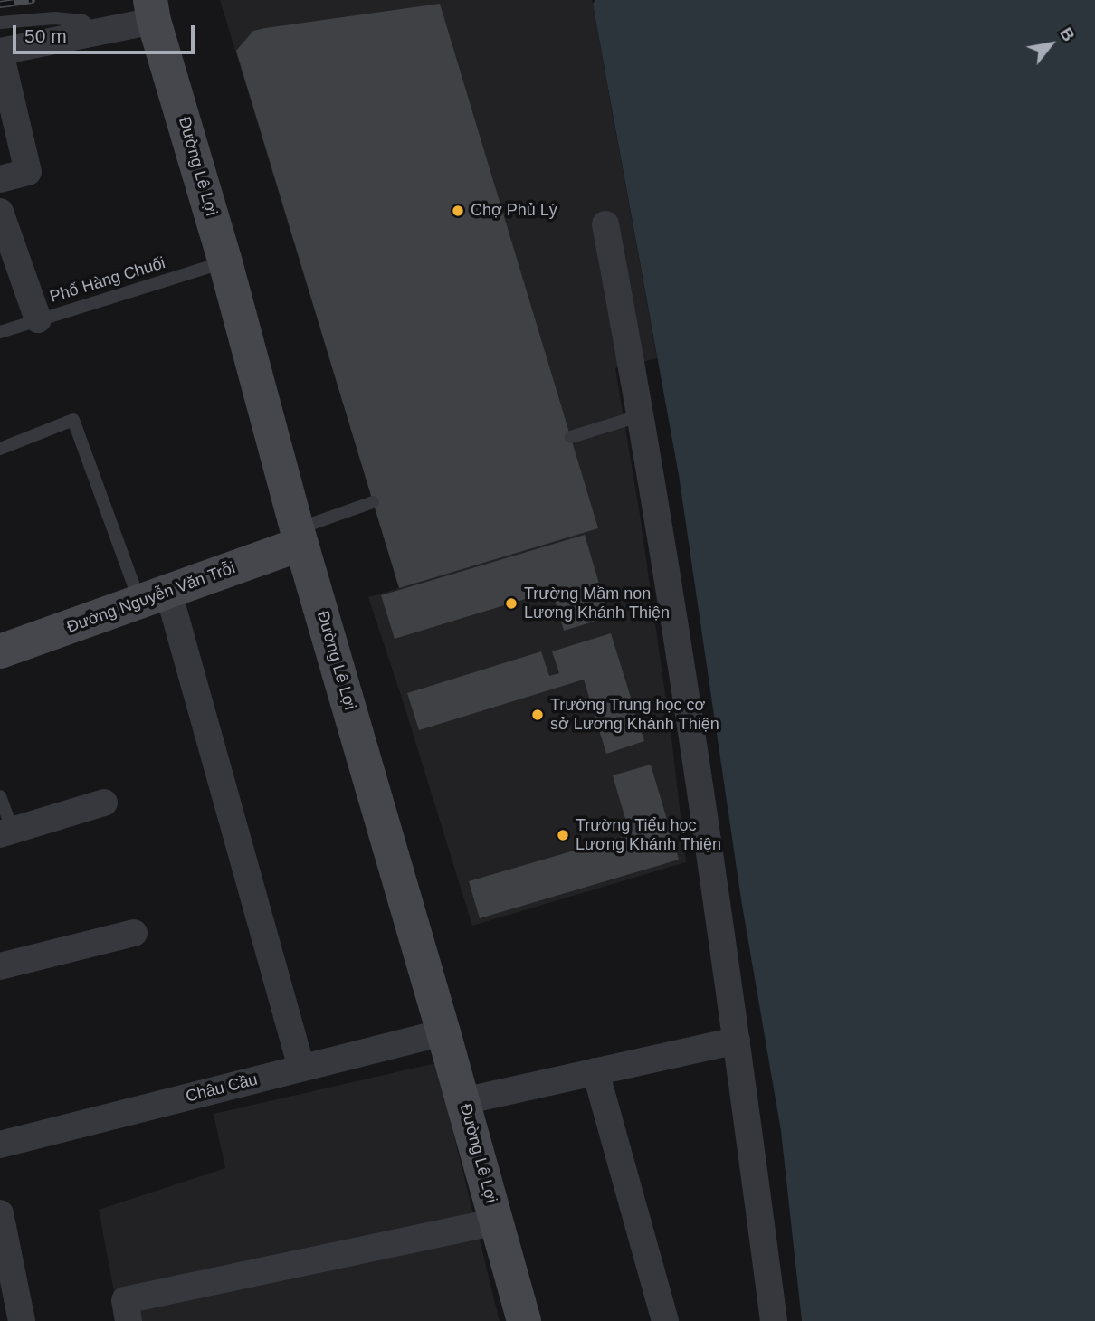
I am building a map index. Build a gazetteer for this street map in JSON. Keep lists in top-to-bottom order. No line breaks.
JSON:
{"streets":{"street":["Đường Lê Lợi","Đường Nguyễn Văn Trỗi","Châu Cầu"],"lane":["Phố Hàng Chuối"]},"crossings":[["Đường Lê Lợi","Phố Hàng Chuối"],["Đường Lê Lợi","Đường Nguyễn Văn Trỗi"],["Đường Lê Lợi","Châu Cầu"]],"places":["Chợ Phủ Lý","Trường Mầm non Lương Khánh Thiện","Trường Trung học cơ sở Lương Khánh Thiện","Trường Tiểu học Lương Khánh Thiện"],"scale_bar":"50 m","north":"top right"}
